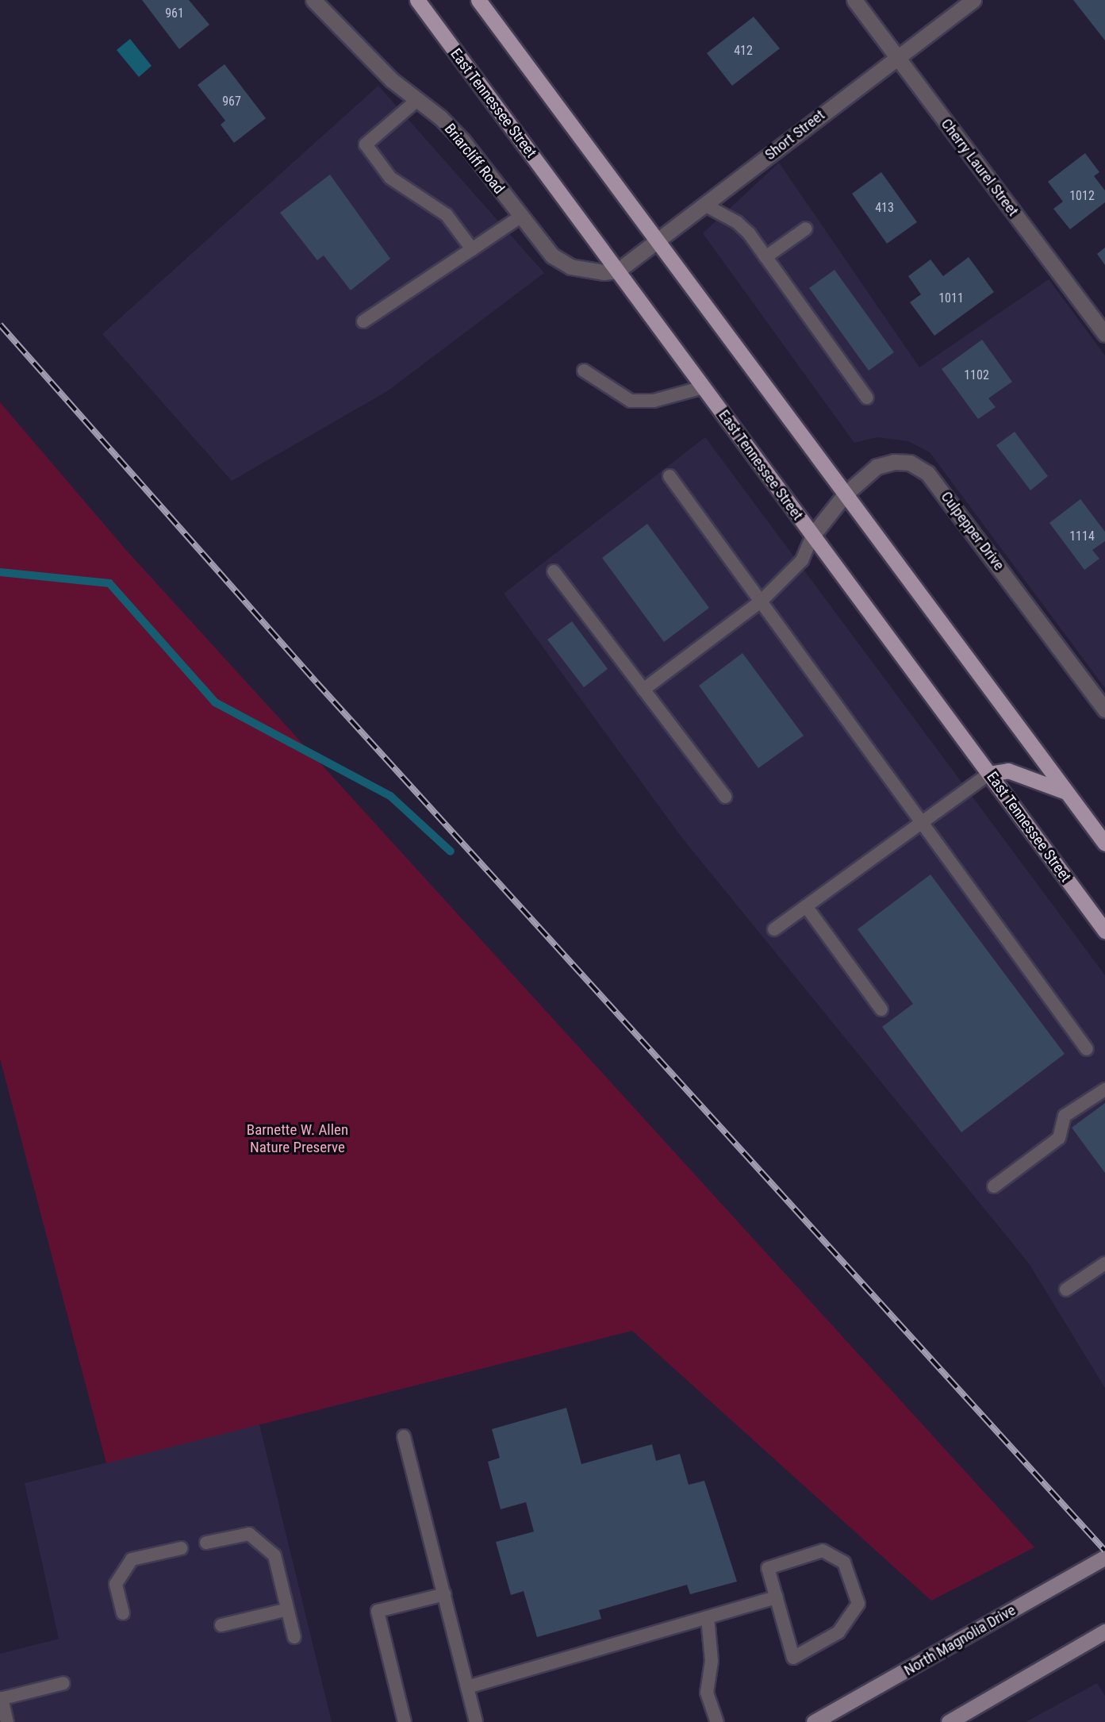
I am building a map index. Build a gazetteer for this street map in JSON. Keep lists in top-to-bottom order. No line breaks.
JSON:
{"streets":{"main road":["East Tennessee Street","North Magnolia Drive"],"street":["Short Street","Briarcliff Road","Cherry Laurel Street","Culpepper Drive"]},"crossings":[["East Tennessee Street","Short Street"],["East Tennessee Street","Briarcliff Road"],["East Tennessee Street","Culpepper Drive"],["Short Street","Briarcliff Road"],["Short Street","Cherry Laurel Street"]],"parks":["Barnette W. Allen Nature Preserve"],"house_numbers":["961","412","967","1012","413","1011","1102","1114"]}
